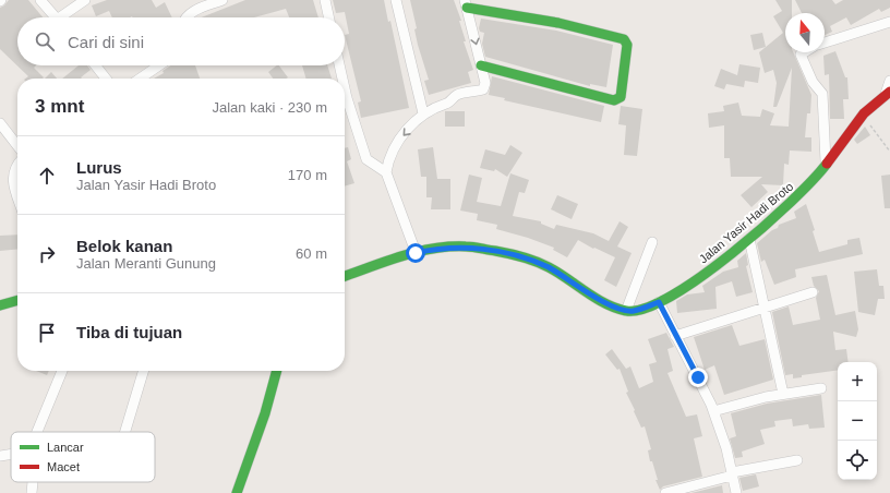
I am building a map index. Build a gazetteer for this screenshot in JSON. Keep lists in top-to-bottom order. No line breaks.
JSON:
{"streets":{"street":["Jalan Yasir Hadi Broto"]},"legend":["Lancar","Macet"],"north":"top","page":{"search":"Cari di sini","heading":["3 mnt","Jalan kaki · 230 m"],"list":[["Lurus","Jalan Yasir Hadi Broto","170 m"],["Belok kanan","Jalan Meranti Gunung","60 m"],"Tiba di tujuan"],"map_buttons":["+","−"]}}
